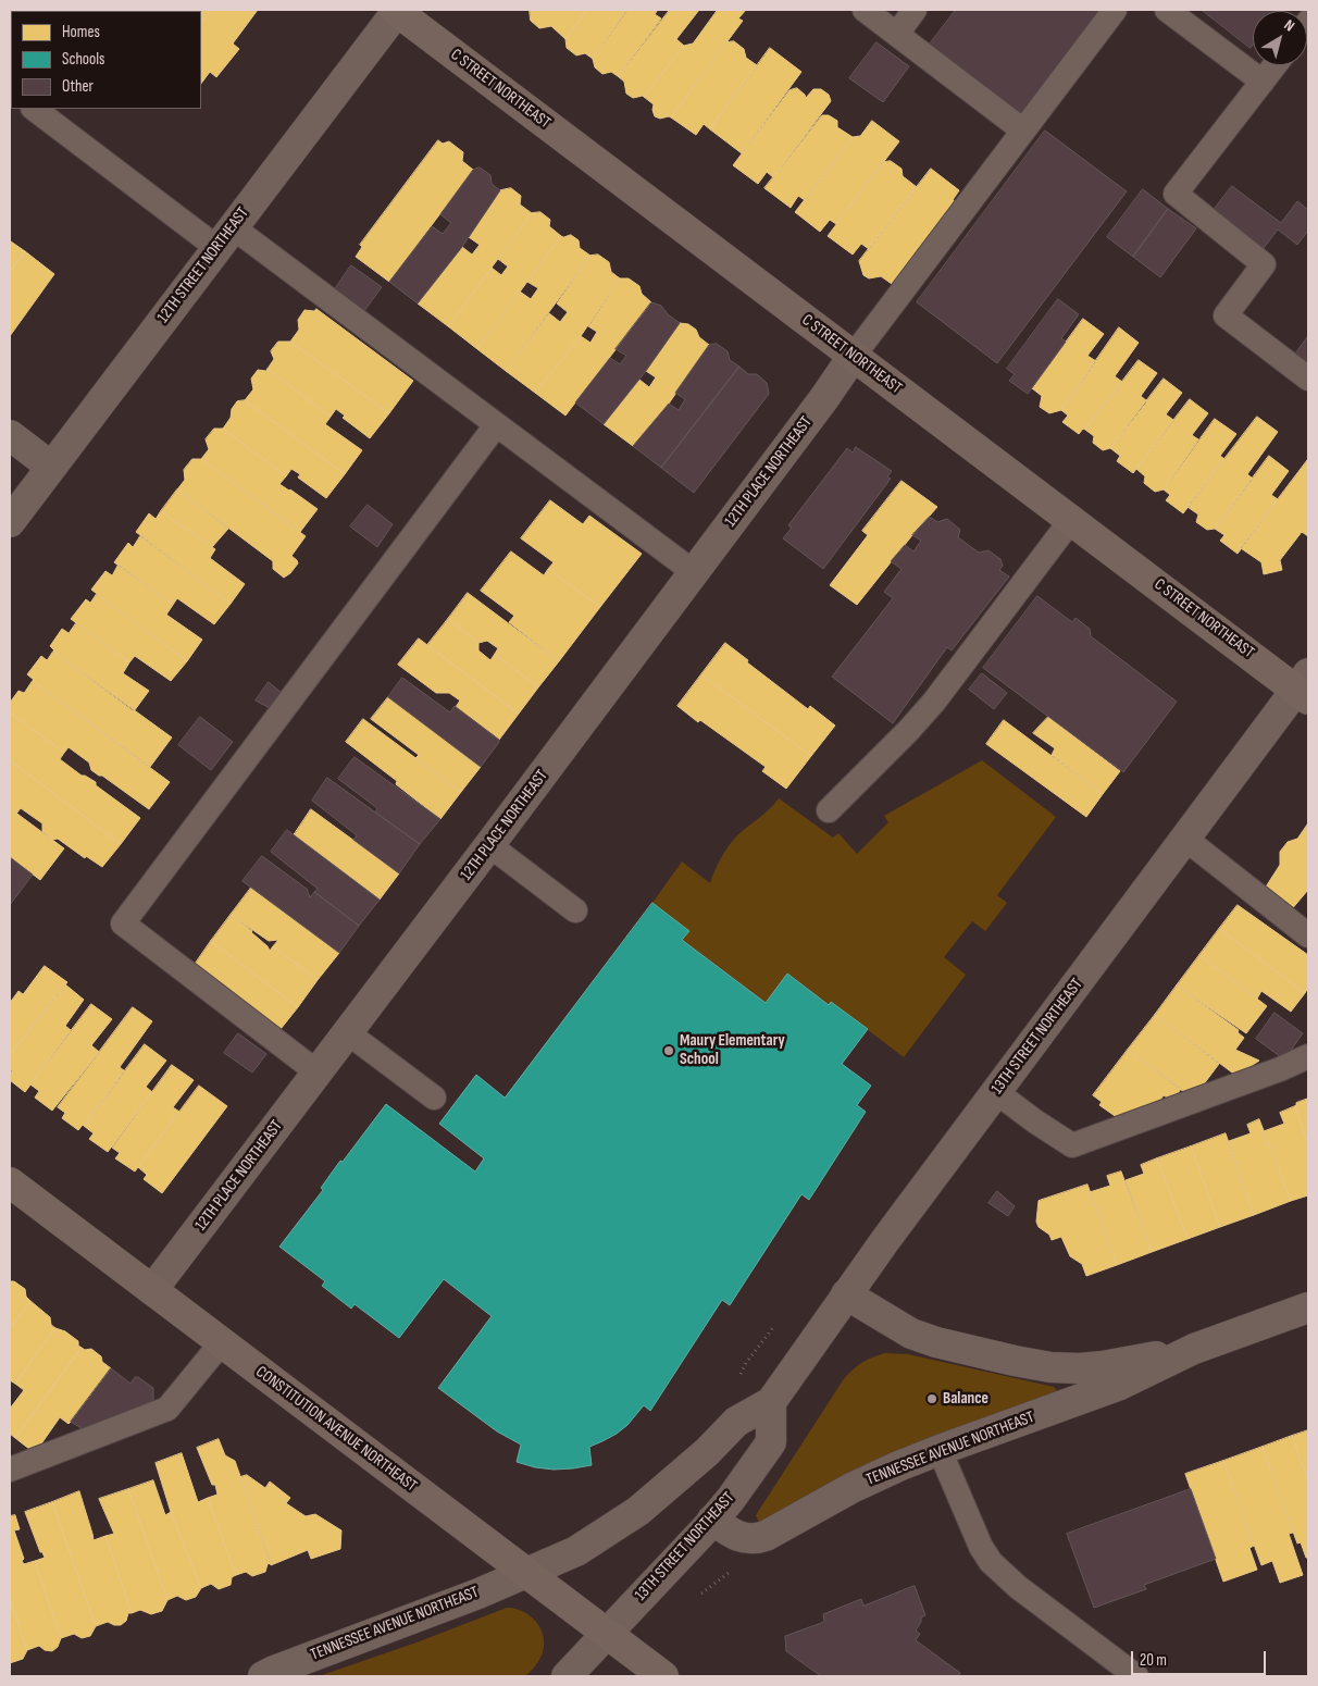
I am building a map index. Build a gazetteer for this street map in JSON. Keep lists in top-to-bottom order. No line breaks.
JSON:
{"streets":{"main road":["C STREET NORTHEAST","CONSTITUTION AVENUE NORTHEAST"],"street":["12TH STREET NORTHEAST","12TH PLACE NORTHEAST","13TH STREET NORTHEAST","TENNESSEE AVENUE NORTHEAST"]},"crossings":[["C STREET NORTHEAST","12TH STREET NORTHEAST"],["C STREET NORTHEAST","12TH PLACE NORTHEAST"],["C STREET NORTHEAST","13TH STREET NORTHEAST"],["12TH PLACE NORTHEAST","CONSTITUTION AVENUE NORTHEAST"],["13TH STREET NORTHEAST","CONSTITUTION AVENUE NORTHEAST"],["13TH STREET NORTHEAST","TENNESSEE AVENUE NORTHEAST"],["CONSTITUTION AVENUE NORTHEAST","TENNESSEE AVENUE NORTHEAST"]],"places":["Maury Elementary School","Balance"],"legend":["Homes","Schools","Other"],"scale_bar":"20 m","north":"top right"}
